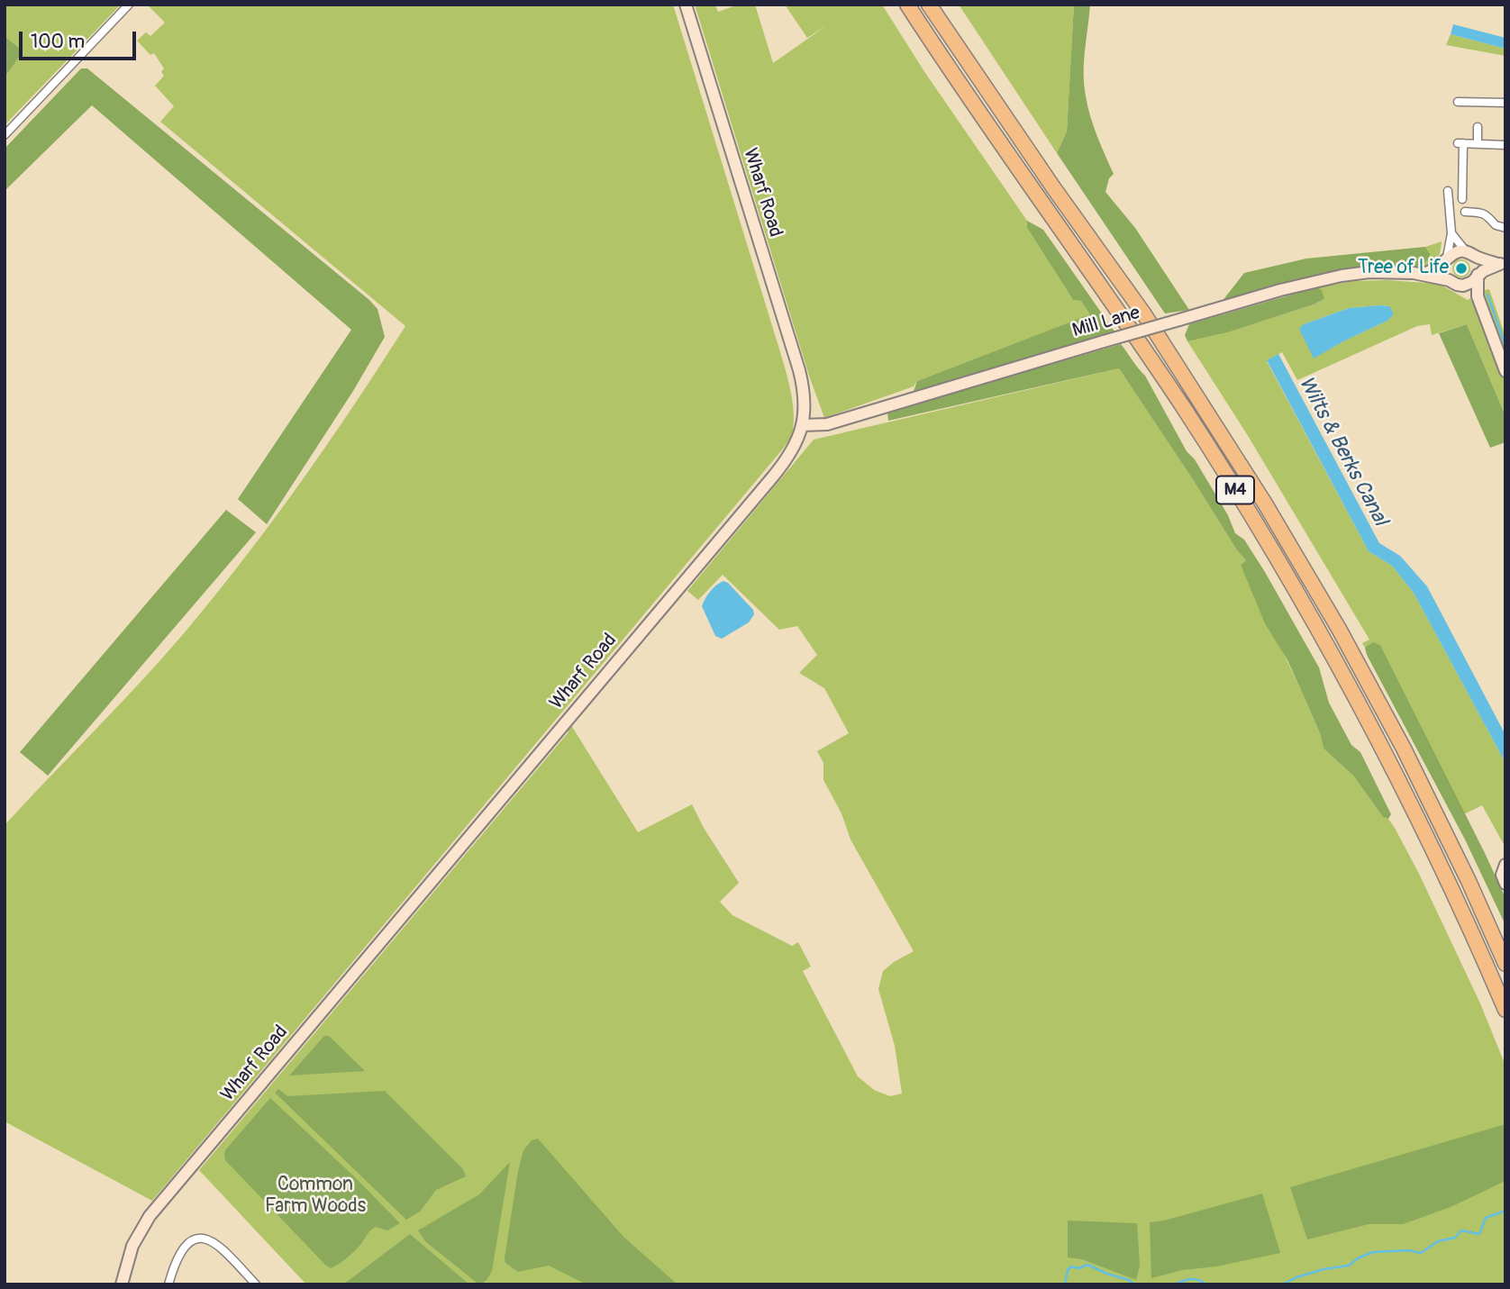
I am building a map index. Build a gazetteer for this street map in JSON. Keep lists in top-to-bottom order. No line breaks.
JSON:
{"streets":{"highway":["M4"],"main road":["Wharf Road","Mill Lane"]},"crossings":[["Wharf Road","Mill Lane"]],"water":["Wilts & Berks Canal"],"parks":["Common Farm Woods"],"places":["Tree of Life"],"scale_bar":"100 m"}
